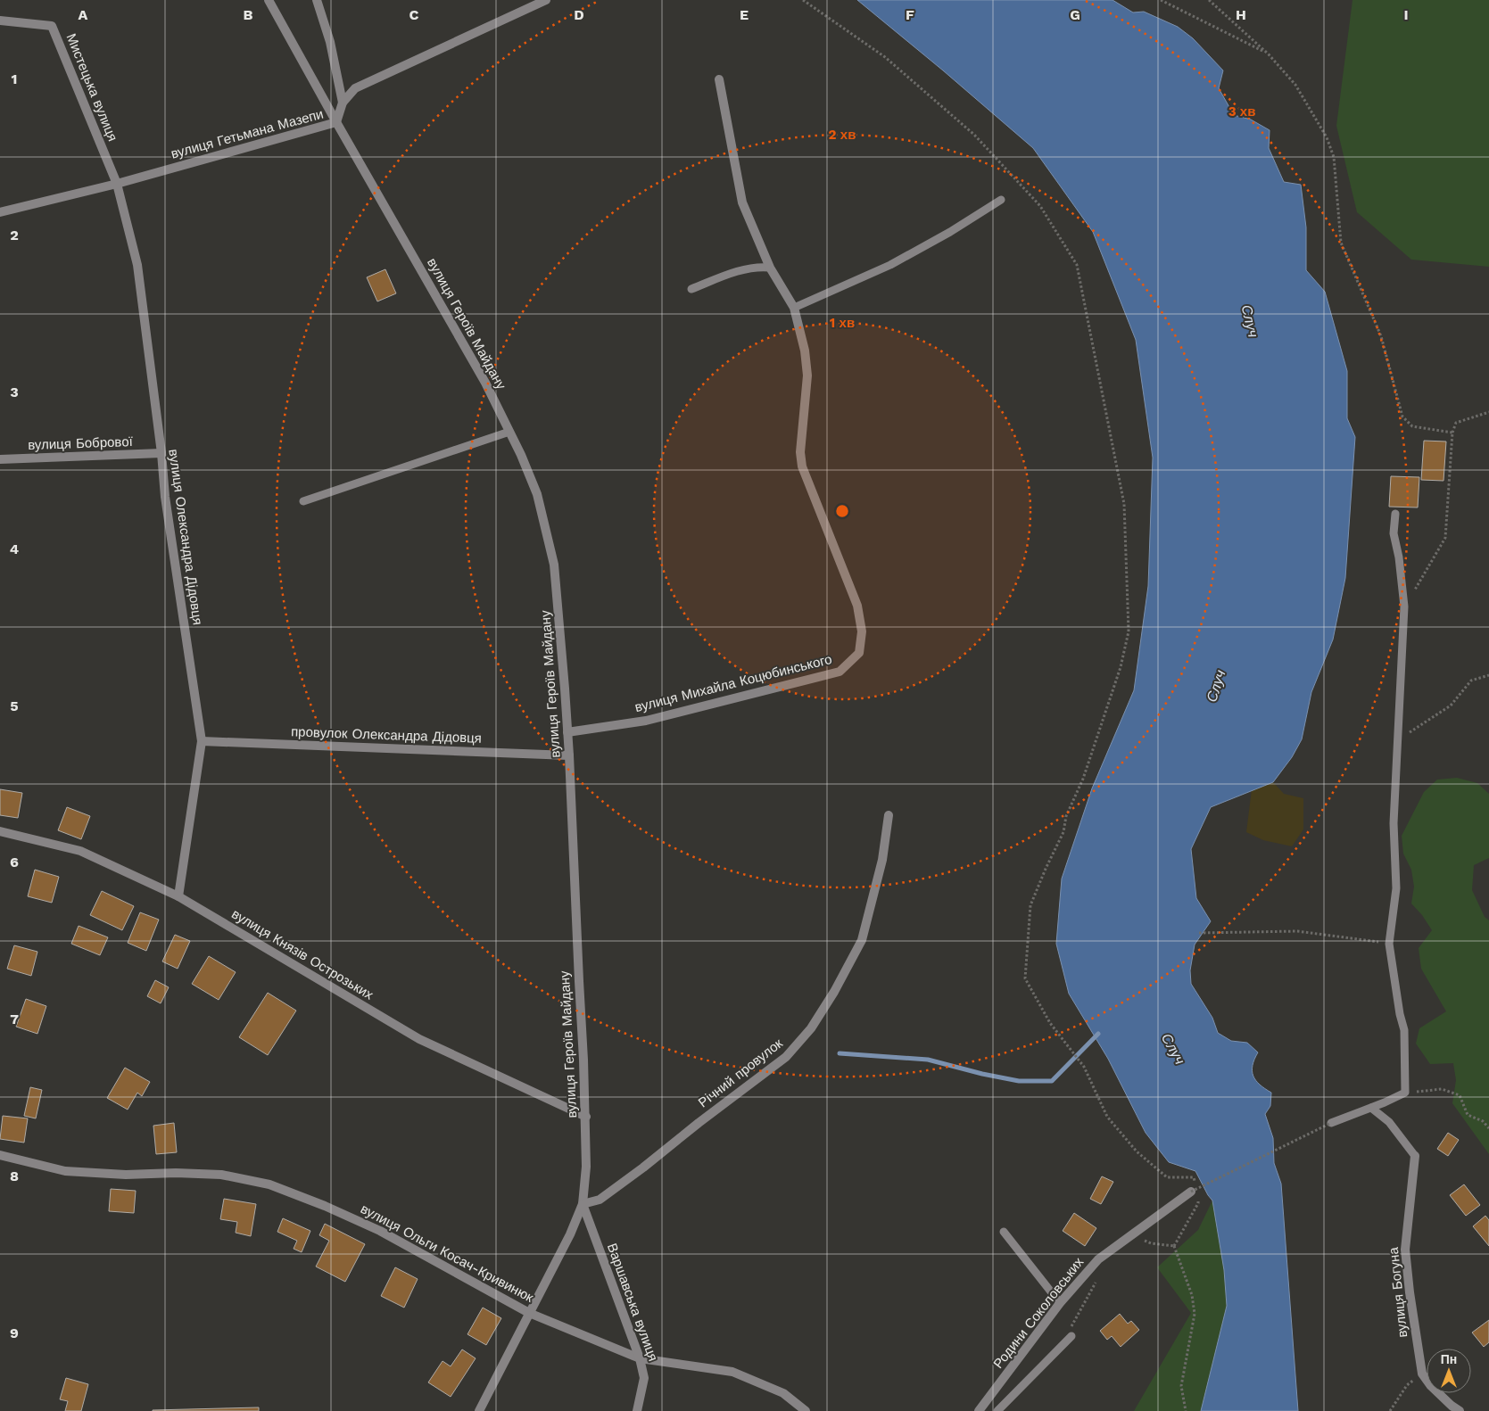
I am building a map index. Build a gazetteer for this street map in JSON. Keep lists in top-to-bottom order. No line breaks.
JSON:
{"streets":{"street":["Мистецька вулиця","вулиця Гетьмана Мазепи","вулиця Героїв Майдану","вулиця Бобрової","вулиця Олександра Дідовця","вулиця Михайла Коцюбинського","провулок Олександра Дідовця","вулиця Князів Острозьких","Річний провулок","вулиця Ольги Косач-Кривинюк","вулиця Богуна","Варшавська вулиця","Родини Соколовських"]},"crossings":[["Мистецька вулиця","вулиця Гетьмана Мазепи"],["Мистецька вулиця","вулиця Олександра Дідовця"],["вулиця Гетьмана Мазепи","вулиця Героїв Майдану"],["вулиця Гетьмана Мазепи","вулиця Олександра Дідовця"],["вулиця Героїв Майдану","вулиця Михайла Коцюбинського"],["вулиця Героїв Майдану","провулок Олександра Дідовця"],["вулиця Героїв Майдану","вулиця Князів Острозьких"],["вулиця Героїв Майдану","Річний провулок"],["вулиця Героїв Майдану","вулиця Ольги Косач-Кривинюк"],["вулиця Героїв Майдану","Варшавська вулиця"],["вулиця Бобрової","вулиця Олександра Дідовця"],["вулиця Олександра Дідовця","провулок Олександра Дідовця"],["вулиця Олександра Дідовця","вулиця Князів Острозьких"],["Річний провулок","Варшавська вулиця"],["вулиця Ольги Косач-Кривинюк","Варшавська вулиця"]],"water":["Случ"],"north":"top","grid":{"columns":["A","B","C","D","E","F","G","H","I"],"rows":["1","2","3","4","5","6","7","8","9"]},"rings":["3 хв","2 хв","1 хв"]}
